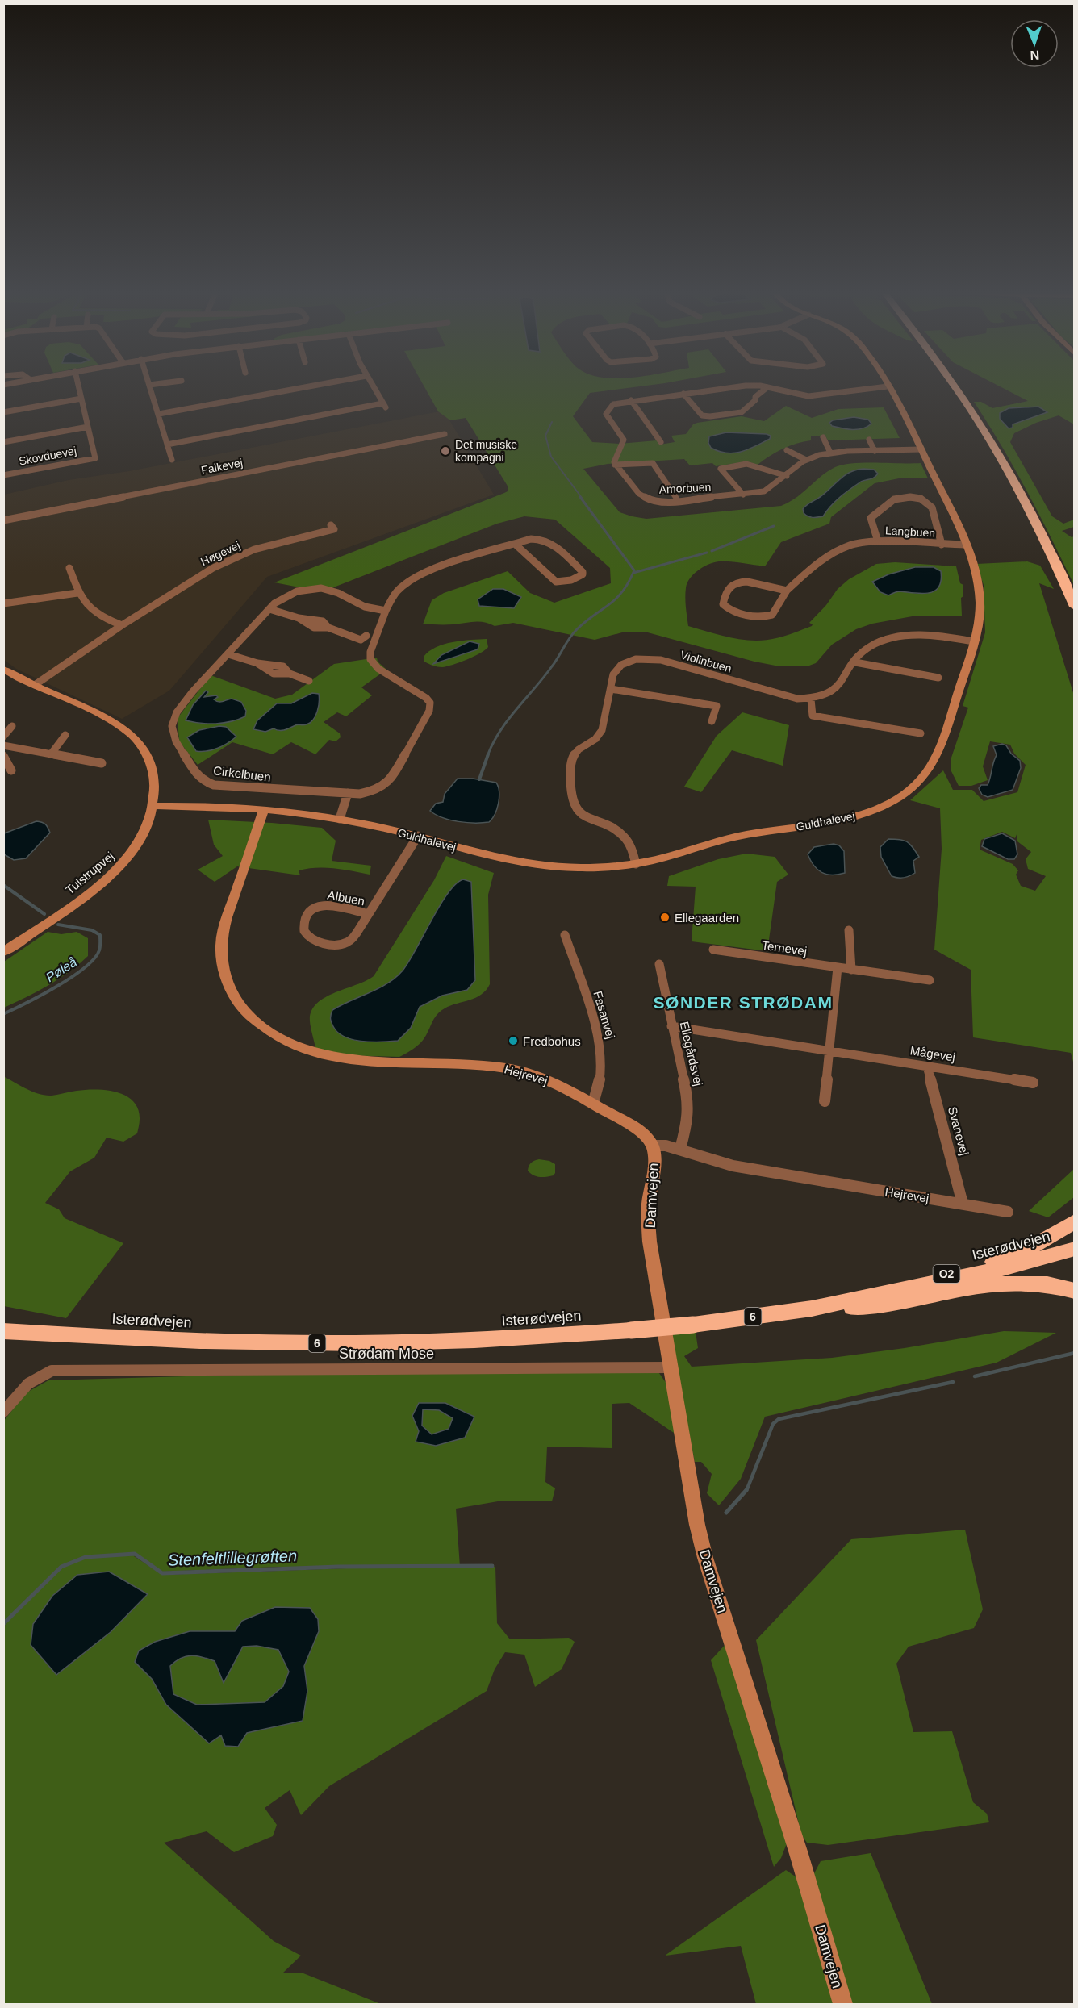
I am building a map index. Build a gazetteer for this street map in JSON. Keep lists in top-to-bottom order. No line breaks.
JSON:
{"streets":{"highway":["Isterødvejen","O2","6"],"street":["Skovduevej","Falkevej","Amorbuen","Langbuen","Høgevej","Violinbuen","Cirkelbuen","Guldhalevej","Tulstrupvej","Albuen","Ternevej","Fasanvej","Ellegårdsvej","Mågevej","Hejrevej","Svanevej","Damvejen","Strødam Mose"]},"crossings":[["Amorbuen","Guldhalevej"],["Langbuen","Guldhalevej"],["Høgevej","Tulstrupvej"],["Violinbuen","Guldhalevej"],["Guldhalevej","Tulstrupvej"],["Guldhalevej","Albuen"],["Guldhalevej","Hejrevej"],["Fasanvej","Hejrevej"],["Ellegårdsvej","Mågevej"],["Ellegårdsvej","Hejrevej"],["Mågevej","Svanevej"],["Hejrevej","Svanevej"],["Hejrevej","Damvejen"],["Damvejen","Strødam Mose"],["Isterødvejen","O2"]],"districts":["SØNDER STRØDAM"],"water":["Pøleå","Stenfeltlillegrøften"],"places":["Det musiske kompagni","Ellegaarden","Fredbohus"],"north":"bottom"}
